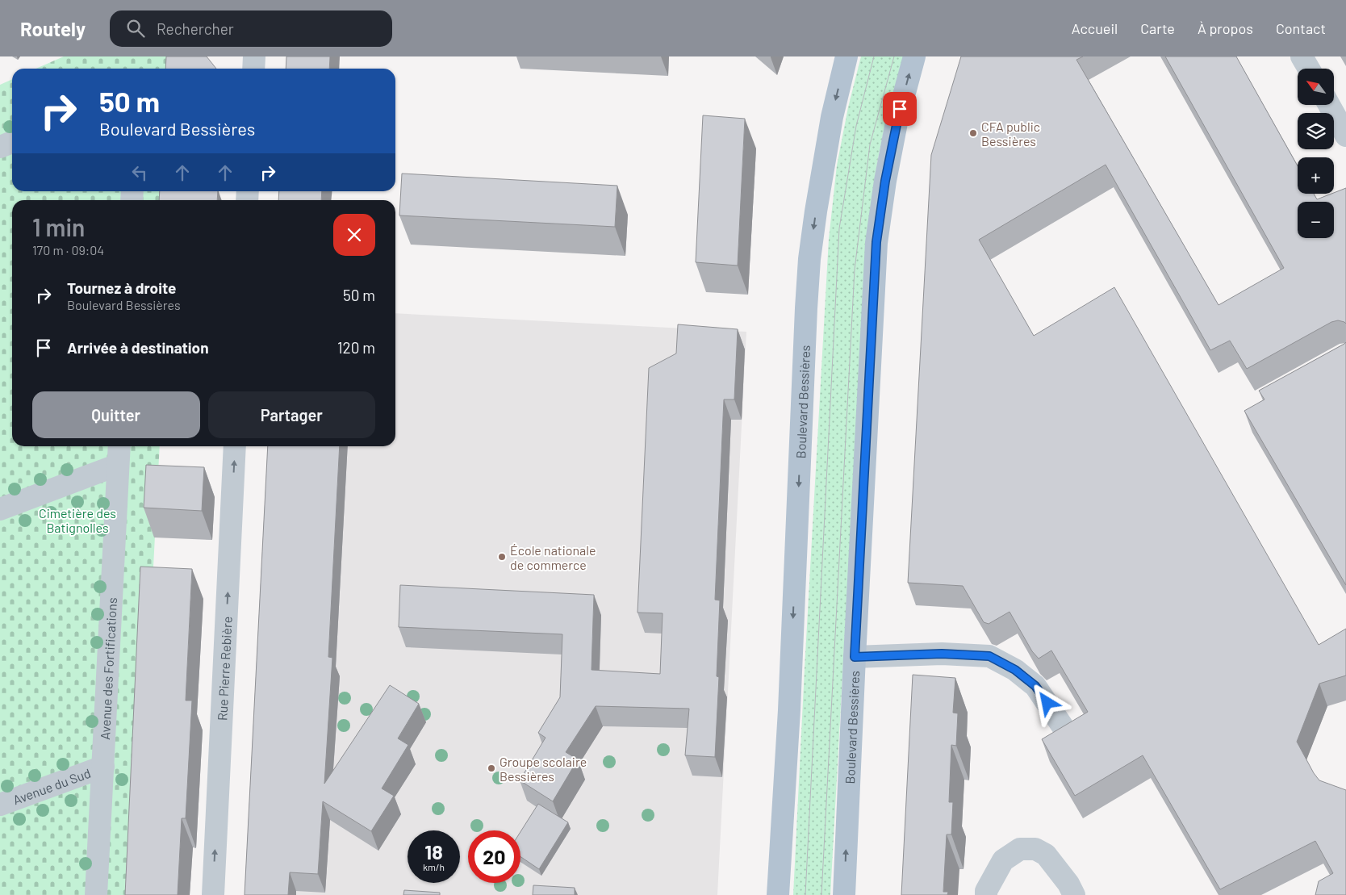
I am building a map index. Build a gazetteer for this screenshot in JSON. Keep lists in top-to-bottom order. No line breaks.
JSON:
{"streets":{"main road":["Boulevard Bessières"],"street":["Avenue des Fortifications","Rue Pierre Rebière","Avenue du Sud"]},"crossings":[["Avenue des Fortifications","Avenue du Sud"]],"one_way":["Rue Pierre Rebière"],"parks":["Cimetière des Batignolles"],"places":["CFA public Bessières","École nationale de commerce","Groupe scolaire Bessières"],"north":"top left","page":{"header":"Routely","search":"Rechercher","nav":["Accueil","Carte","À propos","Contact"],"map_buttons":["+","−"],"turn":["50 m","Boulevard Bessières"],"heading":["1 min","170 m · 09:04"],"list":[{"name":"Tournez à droite","note":"Boulevard Bessières","value":"50 m"},{"name":"Arrivée à destination","value":"120 m"}],"buttons":["Quitter","Partager"],"speed":"18 km/h","limit":"20"}}
